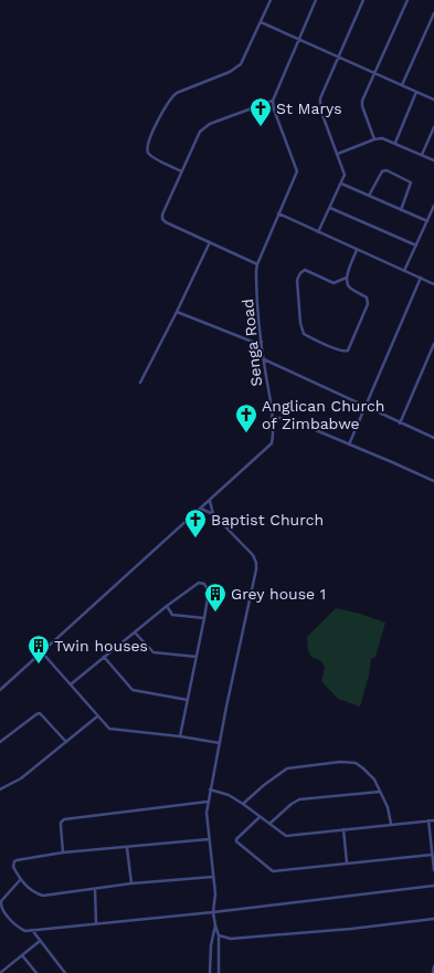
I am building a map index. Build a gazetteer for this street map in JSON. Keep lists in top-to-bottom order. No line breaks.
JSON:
{"streets":{"street":["Senga Road"]},"places":{"church":["St Marys","Anglican Church of Zimbabwe","Baptist Church"],"building":["Grey house 1","Twin houses"]}}
